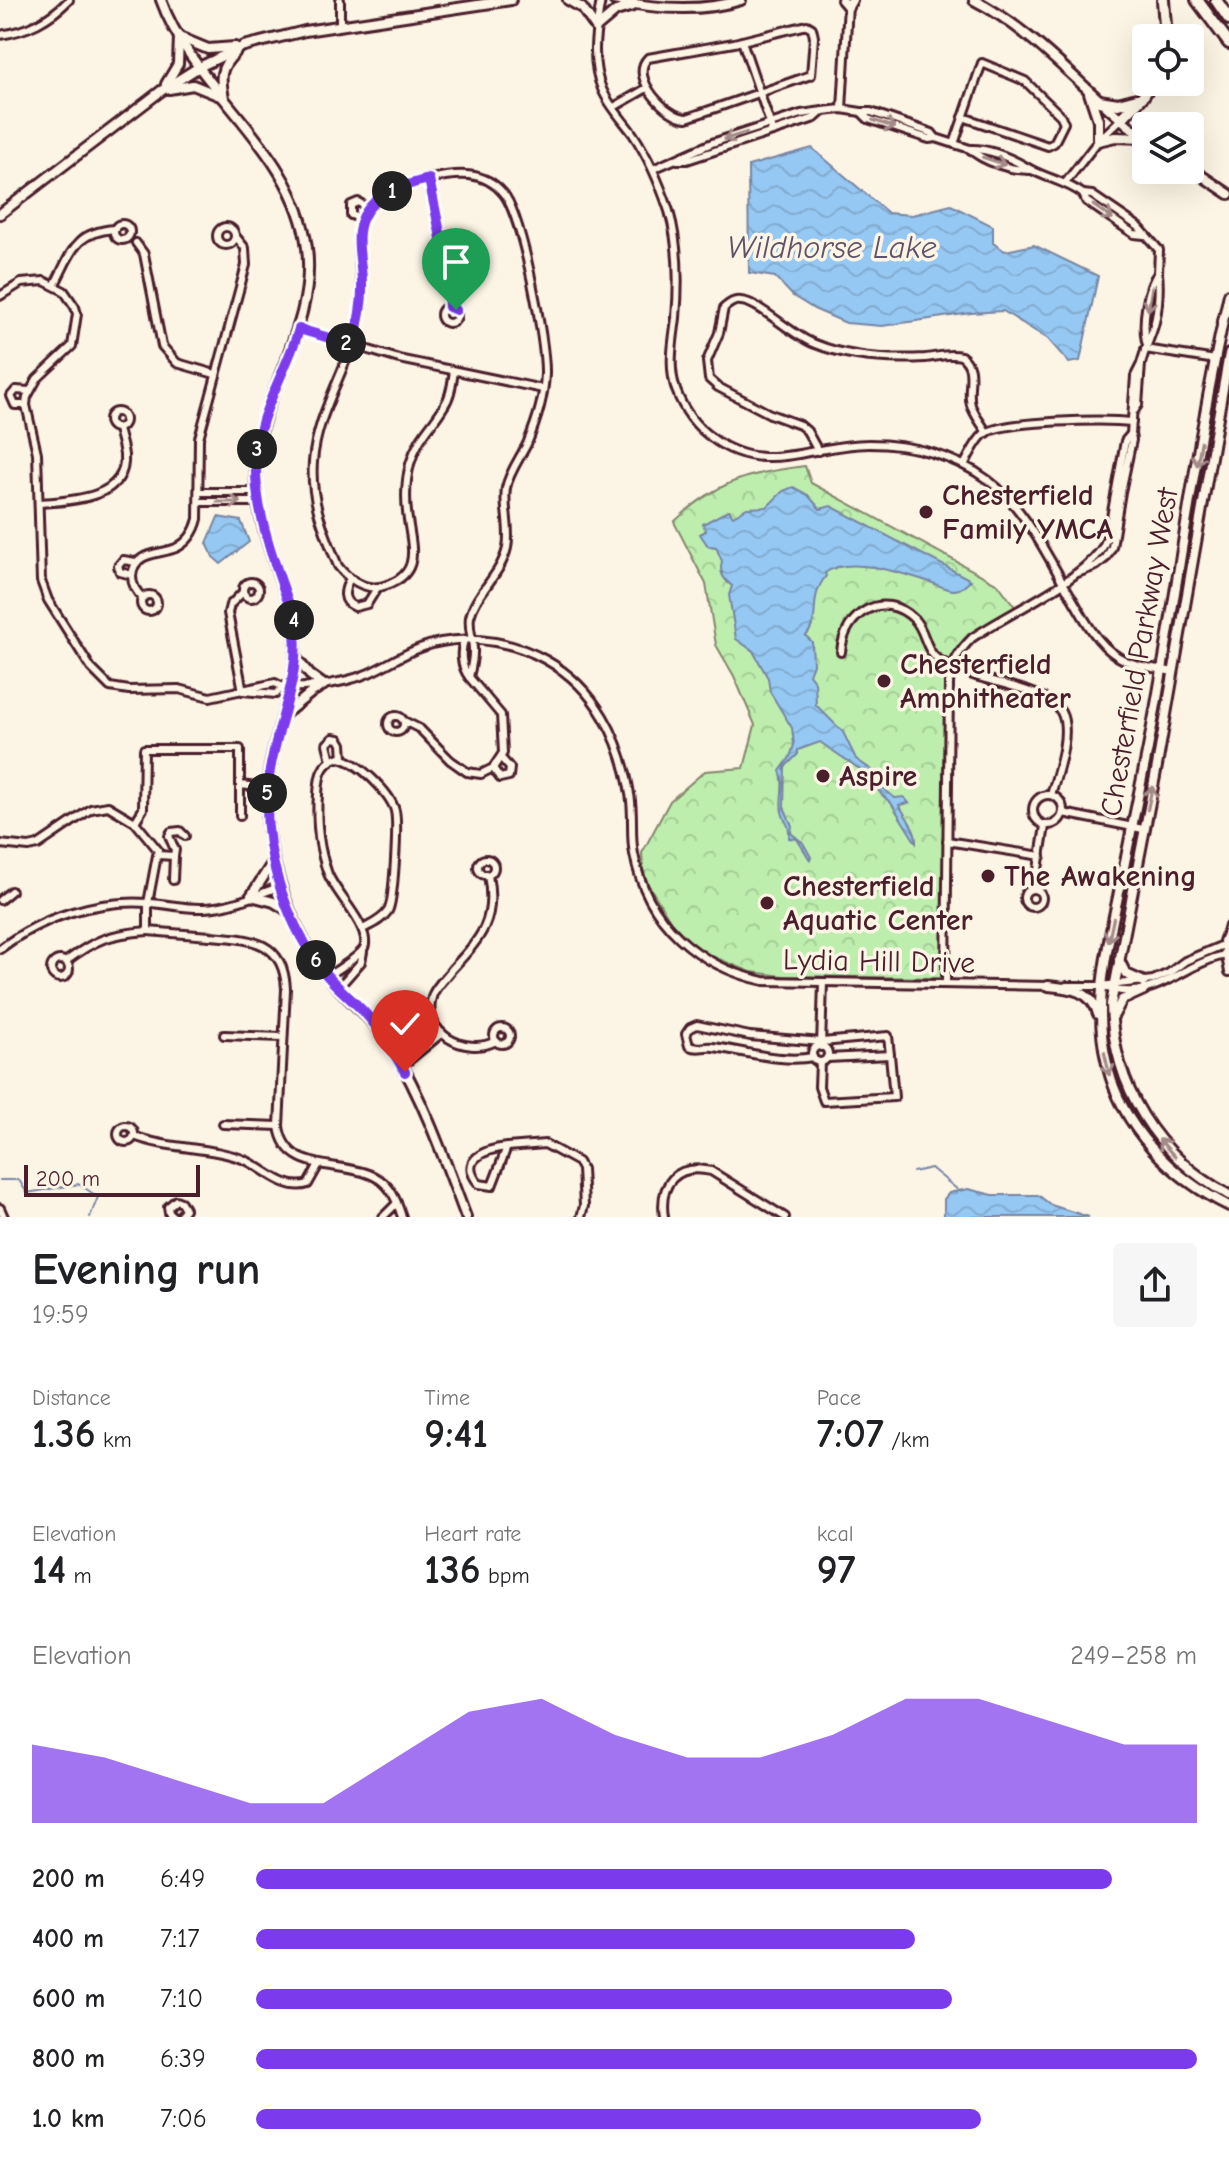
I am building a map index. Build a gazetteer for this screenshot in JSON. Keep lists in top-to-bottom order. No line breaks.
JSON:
{"streets":{"main road":["Chesterfield Parkway West"],"street":["Lydia Hill Drive"]},"crossings":[["Chesterfield Parkway West","Lydia Hill Drive"]],"water":["Wildhorse Lake"],"places":["Chesterfield Family YMCA","Chesterfield Amphitheater","Aspire","The Awakening","Chesterfield Aquatic Center"],"scale_bar":"200 m","page":{"pins":["1","2","3","4","5","6"],"scale":"200 m","heading":["Evening run","19:59"],"stats":[["Distance","1.36 km"],["Time","9:41"],["Pace","7:07 /km"],["Elevation","14 m"],["Heart rate","136 bpm"],["kcal","97"]],"chart":["Elevation","249–258 m"],"list":[{"name":"200 m","note":"6:49"},{"name":"400 m","note":"7:17"},{"name":"600 m","note":"7:10"},{"name":"800 m","note":"6:39"},{"name":"1.0 km","note":"7:06"}]}}
